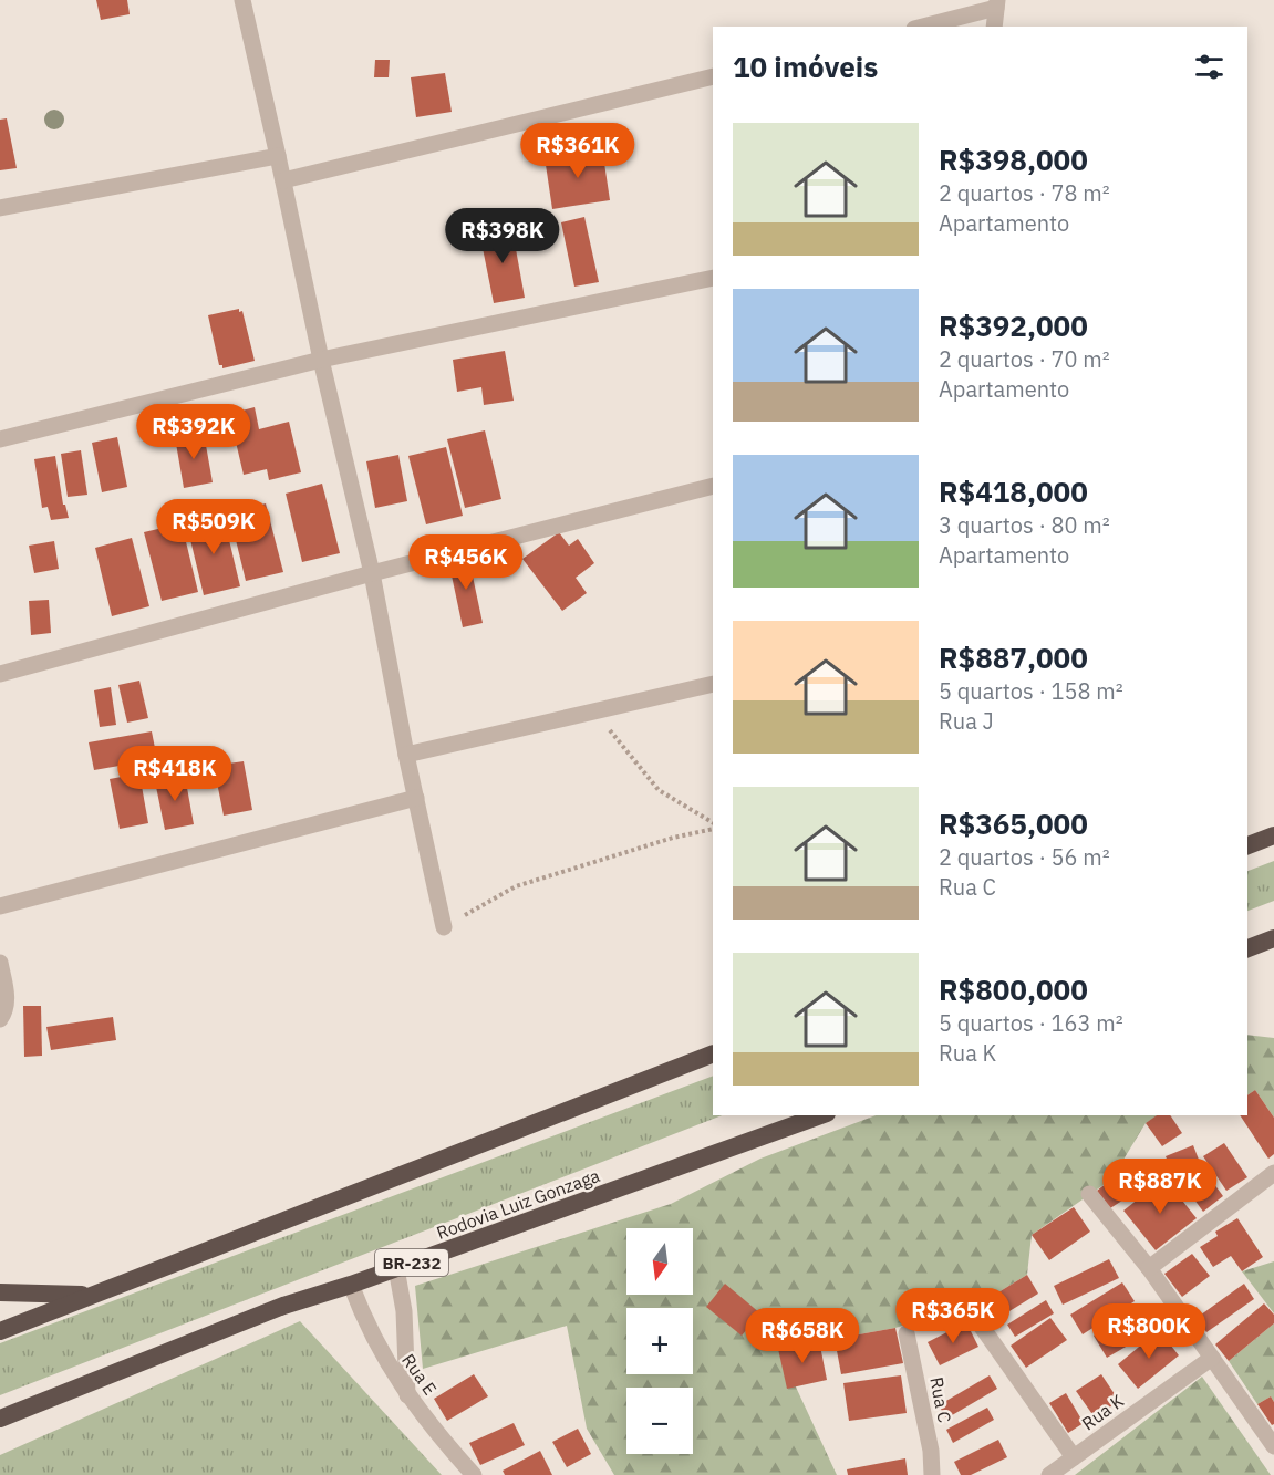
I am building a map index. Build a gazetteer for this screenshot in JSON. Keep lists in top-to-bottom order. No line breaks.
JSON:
{"streets":{"highway":["Rodovia Luiz Gonzaga","BR-232"],"street":["Rua E","Rua C","Rua K"]},"crossings":[["Rodovia Luiz Gonzaga","Rua E"]],"north":"bottom","page":{"heading":"10 imóveis","list":[{"name":"R$398,000","note":"2 quartos · 78 m² · Apartamento"},{"name":"R$392,000","note":"2 quartos · 70 m² · Apartamento"},{"name":"R$418,000","note":"3 quartos · 80 m² · Apartamento"},{"name":"R$887,000","note":"5 quartos · 158 m² · Rua J"},{"name":"R$365,000","note":"2 quartos · 56 m² · Rua C"},{"name":"R$800,000","note":"5 quartos · 163 m² · Rua K"}],"price":["R$361K","R$398K","R$392K","R$509K","R$456K","R$418K","R$887K","R$365K","R$800K","R$658K"],"map_buttons":["+","−"]}}
